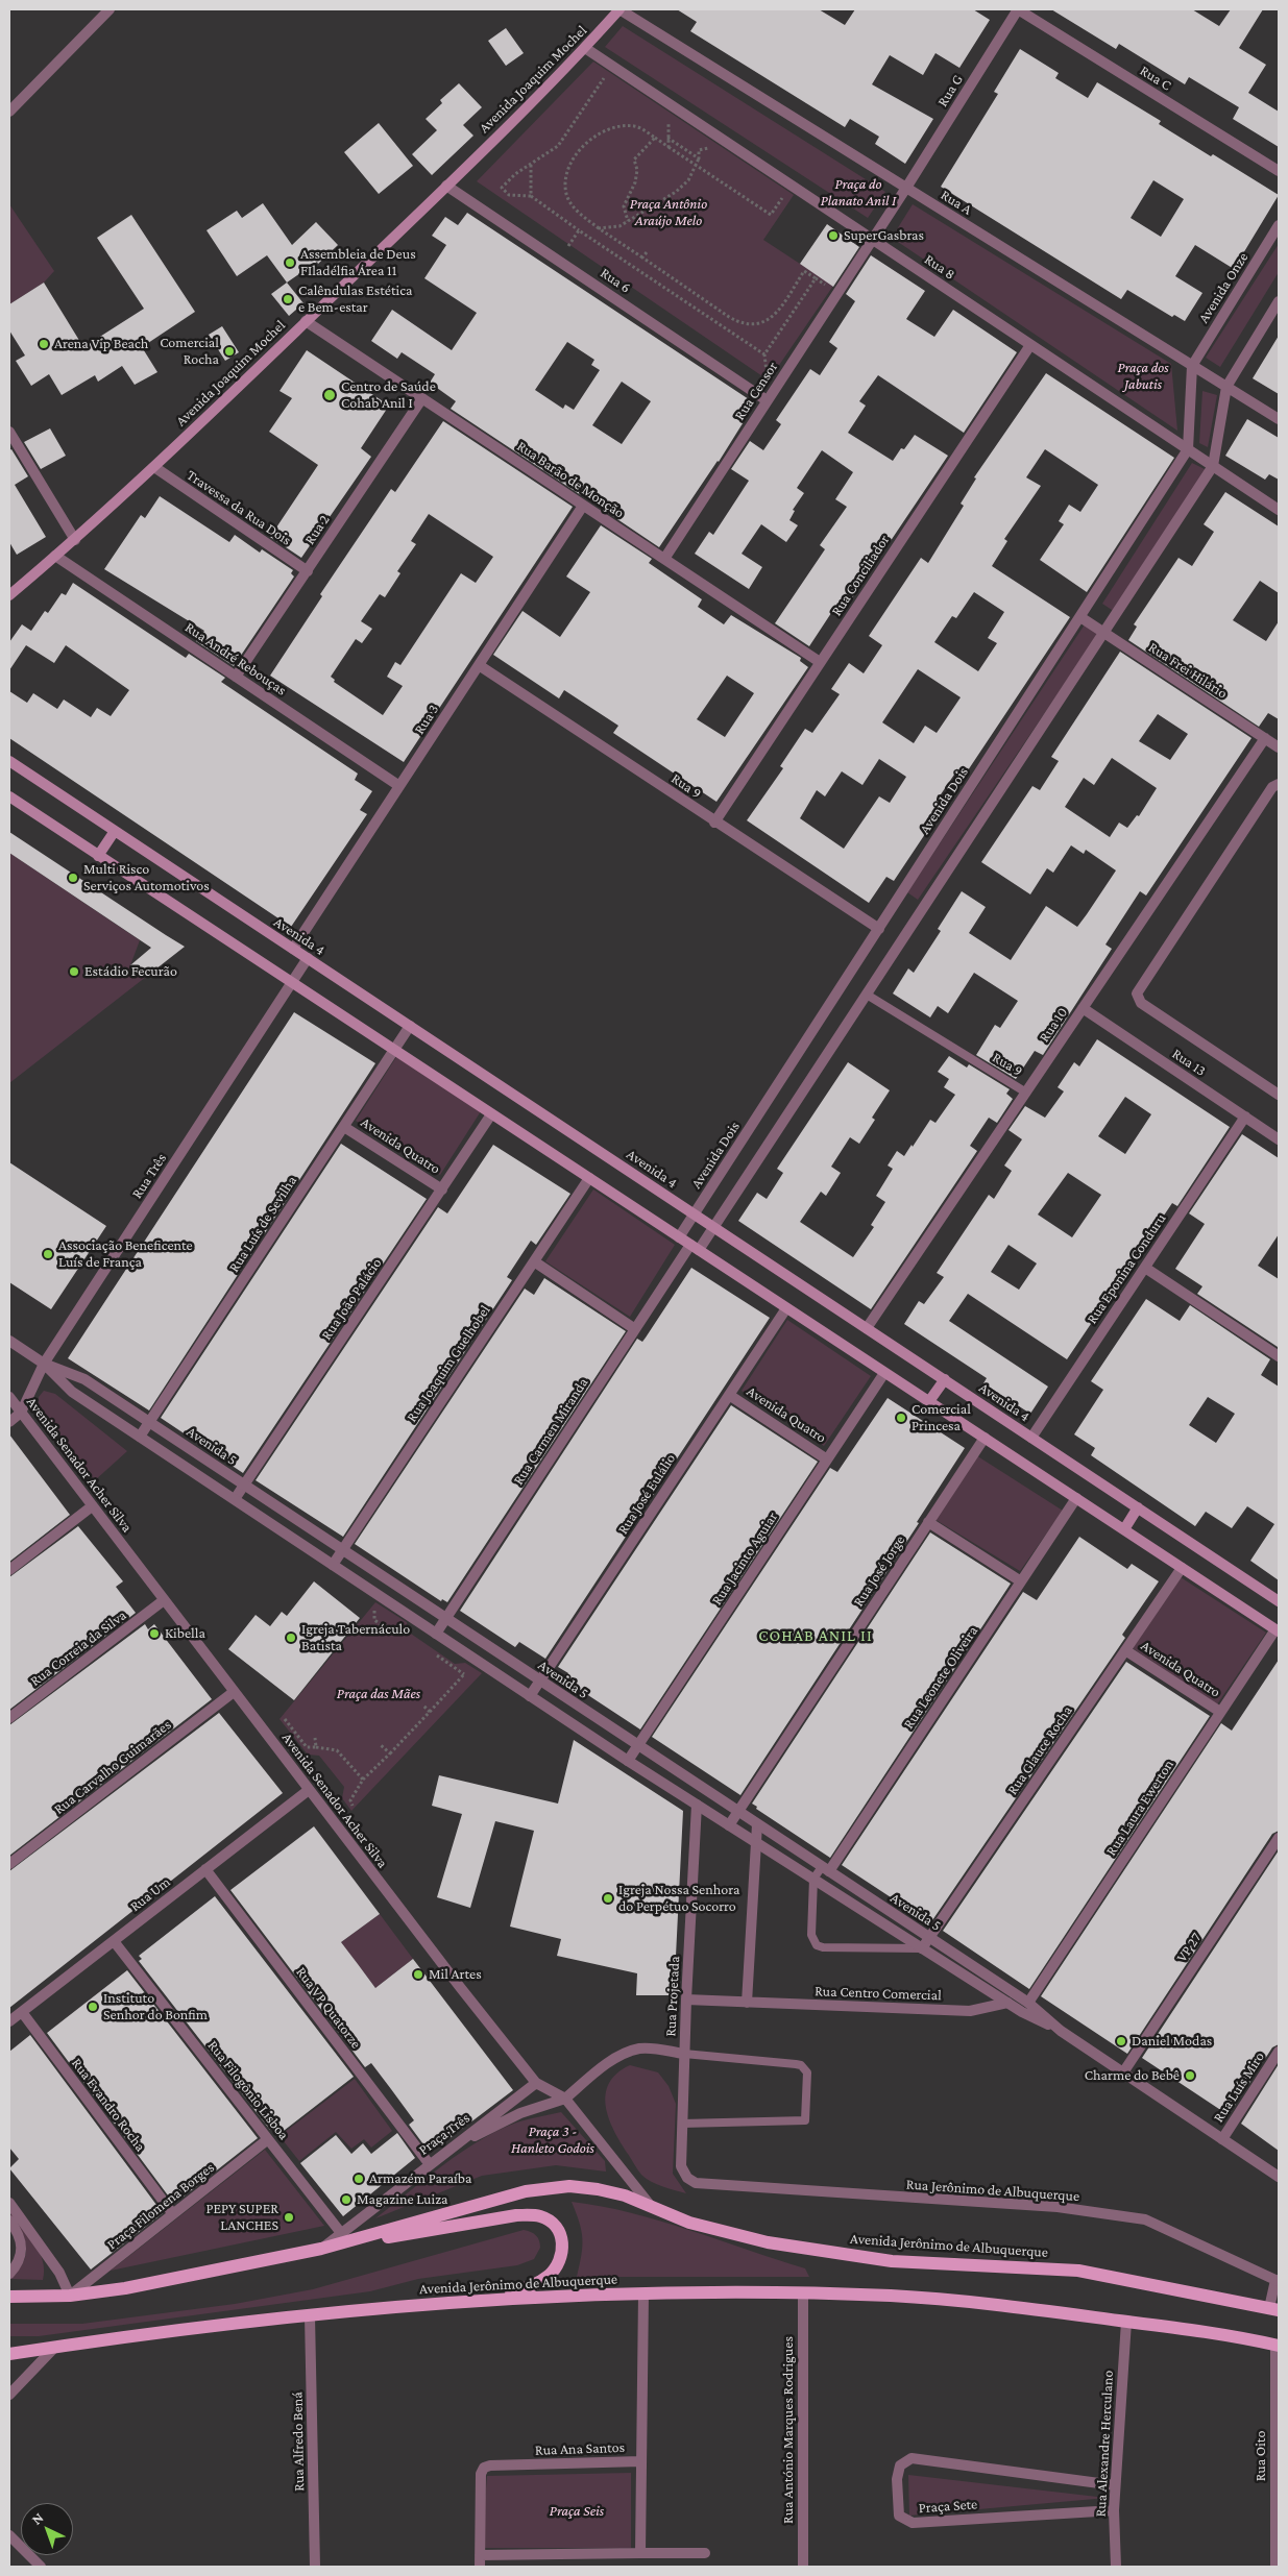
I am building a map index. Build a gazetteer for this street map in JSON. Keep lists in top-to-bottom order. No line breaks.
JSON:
{"streets":{"main road":["Avenida Joaquim Mochel","Avenida 4","Avenida Jerônimo de Albuquerque"],"street":["Rua C","Rua G","Rua A","Rua 8","Rua 6","Avenida Onze","Rua Censor","Rua Barão de Monção","Travessa da Rua Dois","Rua 2","Rua Conciliador","Rua André Rebouças","Rua Frei Hilário","Rua 3","Rua 9","Avenida Dois","Rua 10","Rua 13","Avenida Quatro","Rua Três","Rua Luís de Sevilha","Rua Eponina Conduru","Rua João Palácio","Rua Joaquim Guelhobel","Rua Carmen Miranda","Avenida 5","Avenida Senador Acher Silva","Rua José Eulálio","Rua Jacinto Aguiar","Rua José Jorge","Rua Correia da Silva","Rua Leonete Oliveira","Rua Glauce Rocha","Rua Carvalho Guimarães","Rua Laura Ewerton","Rua Um","VP 27","Rua Centro Comercial","Rua Projetada","Rua VP Quatorze","Rua Luís Miro","Rua Filogônio Lisboa","Rua Evandro Rocha","Praça Três","Rua Jerônimo de Albuquerque","Praça Filomena Borges","Rua António Marques Rodrigues","Rua Alfredo Bená","Rua Alexandre Herculano","Rua Ana Santos","Rua Oito","Praça Sete"]},"crossings":[["Rua C","Rua G"],["Avenida Joaquim Mochel","Rua A"],["Avenida Joaquim Mochel","Rua 8"],["Avenida Joaquim Mochel","Rua 6"],["Avenida Joaquim Mochel","Rua Barão de Monção"],["Avenida Joaquim Mochel","Travessa da Rua Dois"],["Avenida Joaquim Mochel","Rua André Rebouças"],["Rua G","Rua A"],["Rua G","Rua 8"],["Rua G","Rua Censor"],["Rua A","Avenida Onze"],["Rua A","Avenida Dois"],["Rua 8","Rua Censor"],["Rua 8","Rua Conciliador"],["Rua 8","Avenida Dois"],["Rua 6","Rua Censor"],["Avenida Onze","Avenida Dois"],["Rua Censor","Rua Barão de Monção"],["Rua Barão de Monção","Rua 2"],["Rua Barão de Monção","Rua Conciliador"],["Rua Barão de Monção","Rua 3"],["Travessa da Rua Dois","Rua 2"],["Rua 2","Rua André Rebouças"],["Rua Conciliador","Rua 9"],["Rua André Rebouças","Rua 3"],["Rua Frei Hilário","Avenida Dois"],["Rua Frei Hilário","Rua 10"],["Rua 3","Rua 9"],["Rua 3","Avenida 4"],["Rua 9","Avenida Dois"],["Rua 9","Rua 10"],["Avenida Dois","Avenida 4"],["Avenida 4","Rua 10"],["Avenida 4","Rua Três"],["Avenida 4","Rua Luís de Sevilha"],["Avenida 4","Rua Eponina Conduru"],["Rua 10","Rua 13"],["Rua 13","Rua Eponina Conduru"],["Avenida Quatro","Rua Luís de Sevilha"],["Avenida Quatro","Rua João Palácio"],["Avenida Quatro","Rua José Eulálio"],["Avenida Quatro","Rua Jacinto Aguiar"],["Avenida Quatro","Rua Glauce Rocha"],["Avenida Quatro","Rua Laura Ewerton"],["Rua Três","Avenida 5"],["Rua Três","Avenida Senador Acher Silva"],["Rua Luís de Sevilha","Avenida 5"],["Rua João Palácio","Avenida 5"],["Rua Joaquim Guelhobel","Avenida 5"],["Rua Carmen Miranda","Avenida 5"],["Avenida 5","Rua José Eulálio"],["Avenida 5","Rua Jacinto Aguiar"],["Avenida 5","Rua José Jorge"],["Avenida 5","Rua Leonete Oliveira"],["Avenida 5","Rua Glauce Rocha"],["Avenida 5","Rua Laura Ewerton"],["Avenida 5","VP 27"],["Avenida 5","Rua Centro Comercial"],["Avenida 5","Rua Projetada"],["Avenida 5","Rua Luís Miro"],["Avenida Senador Acher Silva","Rua Correia da Silva"],["Avenida Senador Acher Silva","Rua Carvalho Guimarães"],["Avenida Senador Acher Silva","Rua Um"],["Avenida Senador Acher Silva","Praça Três"],["Avenida Senador Acher Silva","Avenida Jerônimo de Albuquerque"],["Rua Um","Rua VP Quatorze"],["Rua Um","Rua Filogônio Lisboa"],["Rua Um","Rua Evandro Rocha"],["Rua Centro Comercial","Rua Projetada"],["Rua Projetada","Rua Jerônimo de Albuquerque"],["Rua VP Quatorze","Praça Três"],["Rua Filogônio Lisboa","Praça Três"],["Rua Filogônio Lisboa","Praça Filomena Borges"],["Rua Evandro Rocha","Praça Filomena Borges"],["Praça Três","Avenida Jerônimo de Albuquerque"],["Praça Filomena Borges","Avenida Jerônimo de Albuquerque"],["Avenida Jerônimo de Albuquerque","Rua António Marques Rodrigues"],["Avenida Jerônimo de Albuquerque","Rua Alfredo Bená"],["Avenida Jerônimo de Albuquerque","Rua Alexandre Herculano"],["Avenida Jerônimo de Albuquerque","Rua Ana Santos"],["Avenida Jerônimo de Albuquerque","Rua Oito"],["Rua Alexandre Herculano","Praça Sete"]],"districts":["COHAB ANIL II"],"parks":["Praça do Planato Anil I","Praça Antônio Araújo Melo","Praça dos Jabutis","Praça das Mães","Praça 3 - Hanleto Godois","Praça Seis"],"places":["SuperGasbras","Assembleia de Deus FIladélfia Área 11","Calêndulas Estética e Bem-estar","Arena Vip Beach","Comercial Rocha","Centro de Saúde Cohab Anil I","Multi Risco Serviços Automotivos","Estádio Fecurão","Associação Beneficente Luís de França","Comercial Princesa","Kibella","Igreja Tabernáculo Batista","Igreja Nossa Senhora do Perpétuo Socorro","Mil Artes","Instituto Senhor do Bonfim","Daniel Modas","Charme do Bebê","Armazém Paraíba","Magazine Luiza","PEPY SUPER LANCHES"],"north":"top left"}
